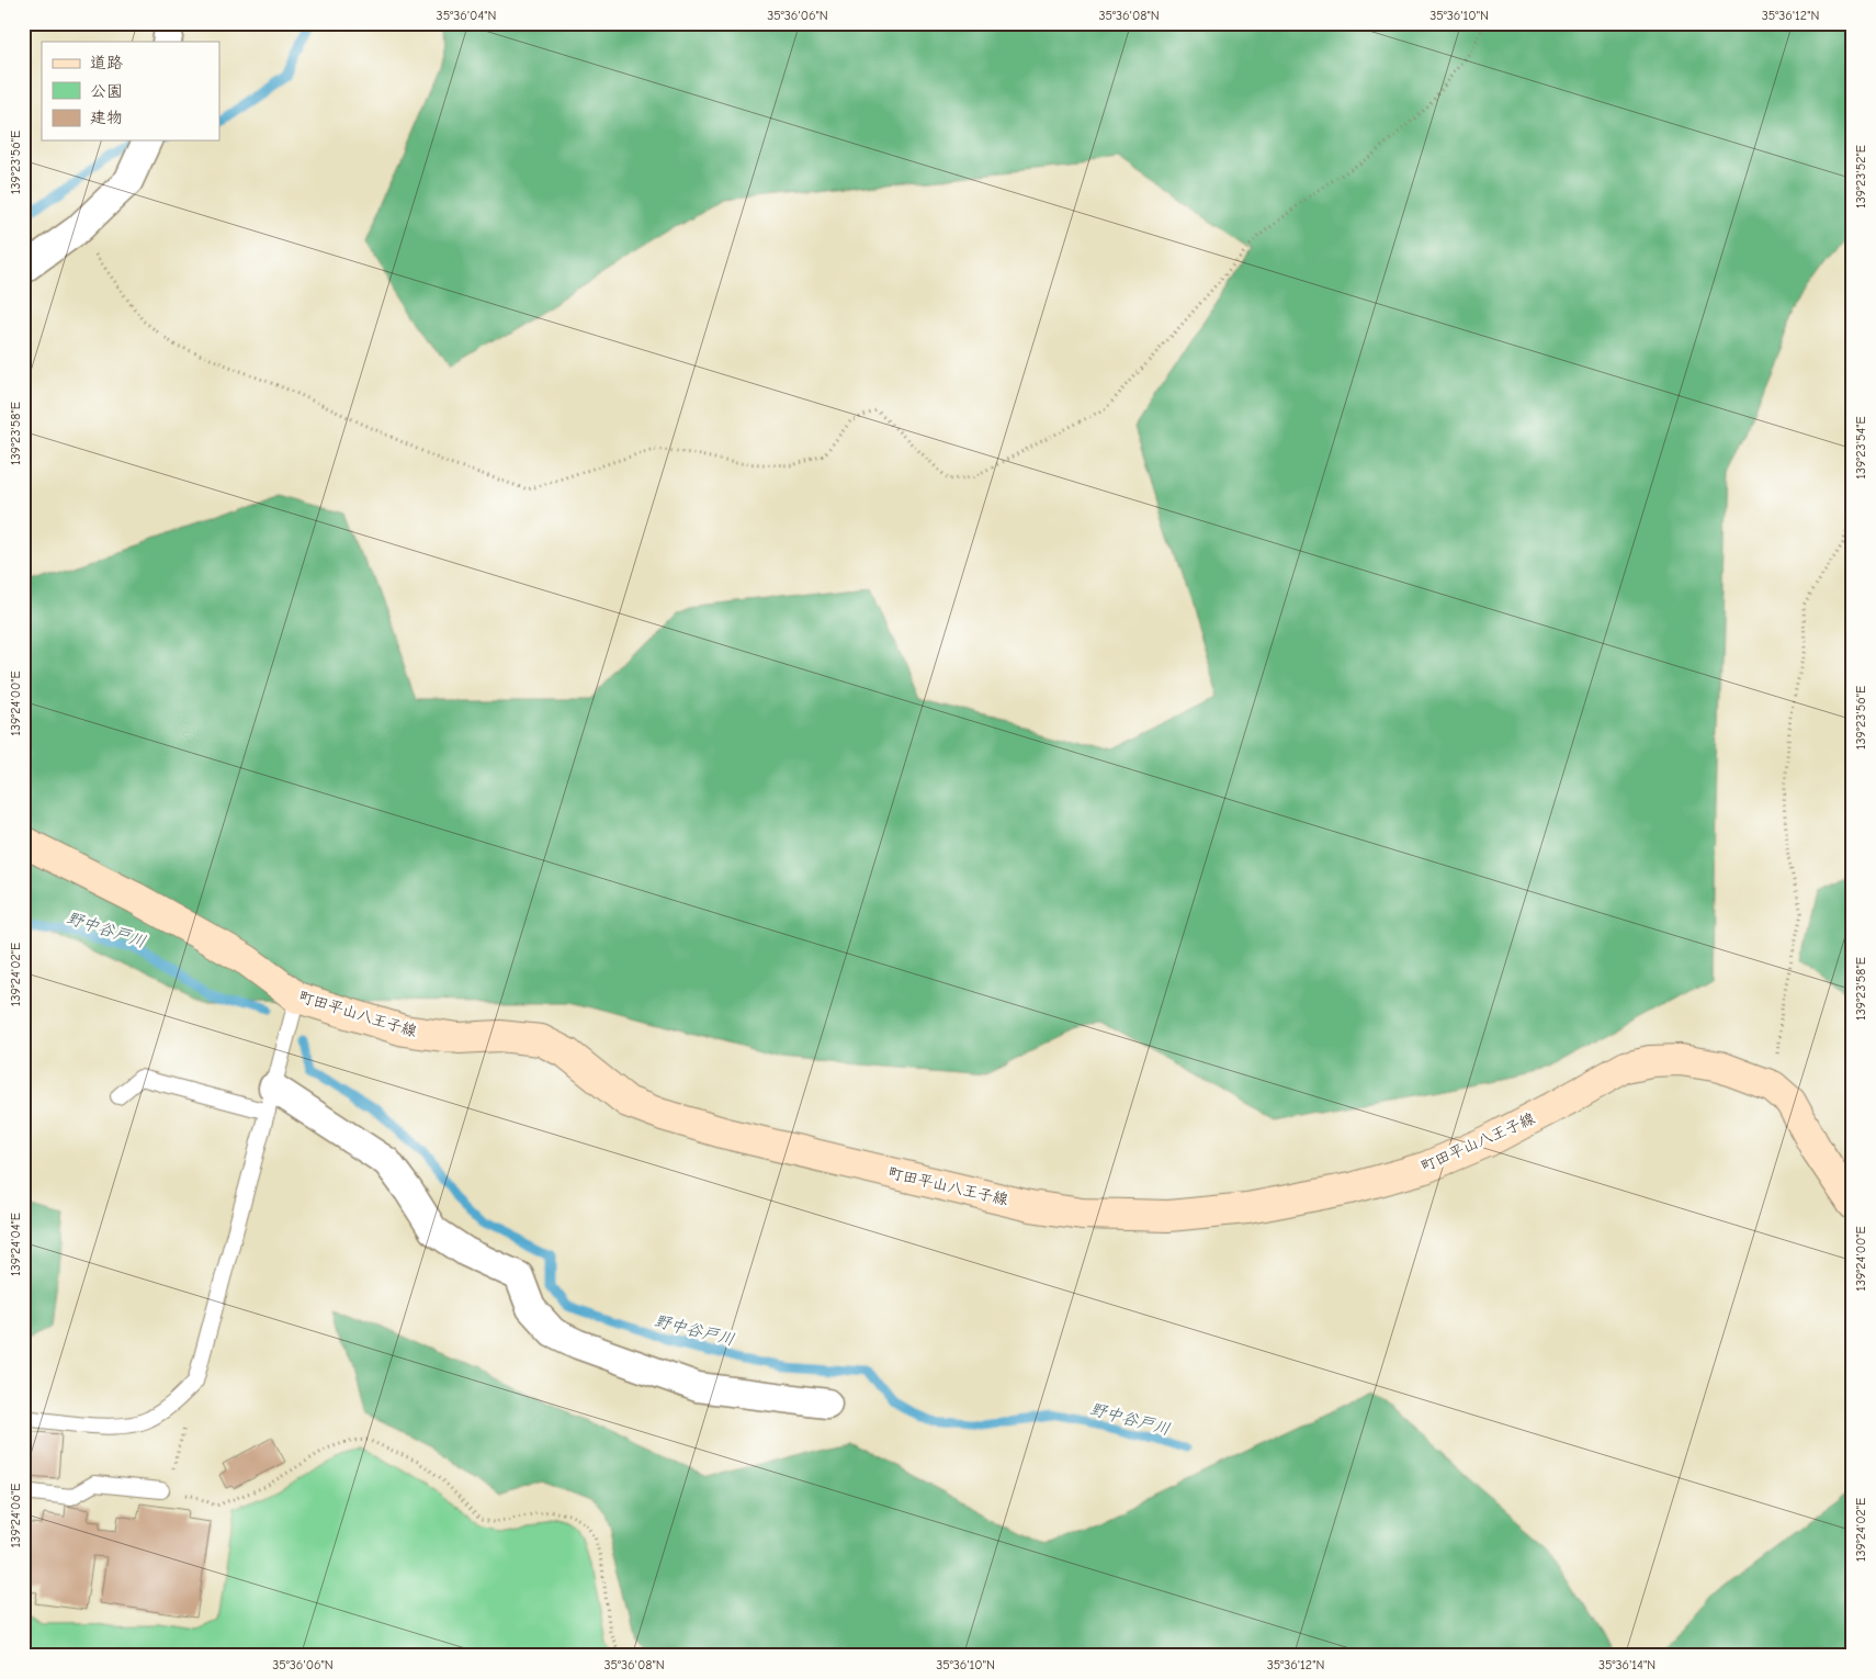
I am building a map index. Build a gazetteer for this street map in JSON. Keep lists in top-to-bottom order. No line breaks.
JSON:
{"streets":{"main road":["町田平山八王子線"]},"water":["野中谷戸川"],"legend":["道路","公園","建物"],"coordinates":["35°36'04\"N","35°36'06\"N","35°36'08\"N","35°36'10\"N","35°36'12\"N","139°23'56\"E","139°23'52\"E","139°23'58\"E","139°23'54\"E","139°24'00\"E","139°24'02\"E","139°24'04\"E","139°24'06\"E","35°36'14\"N"]}
